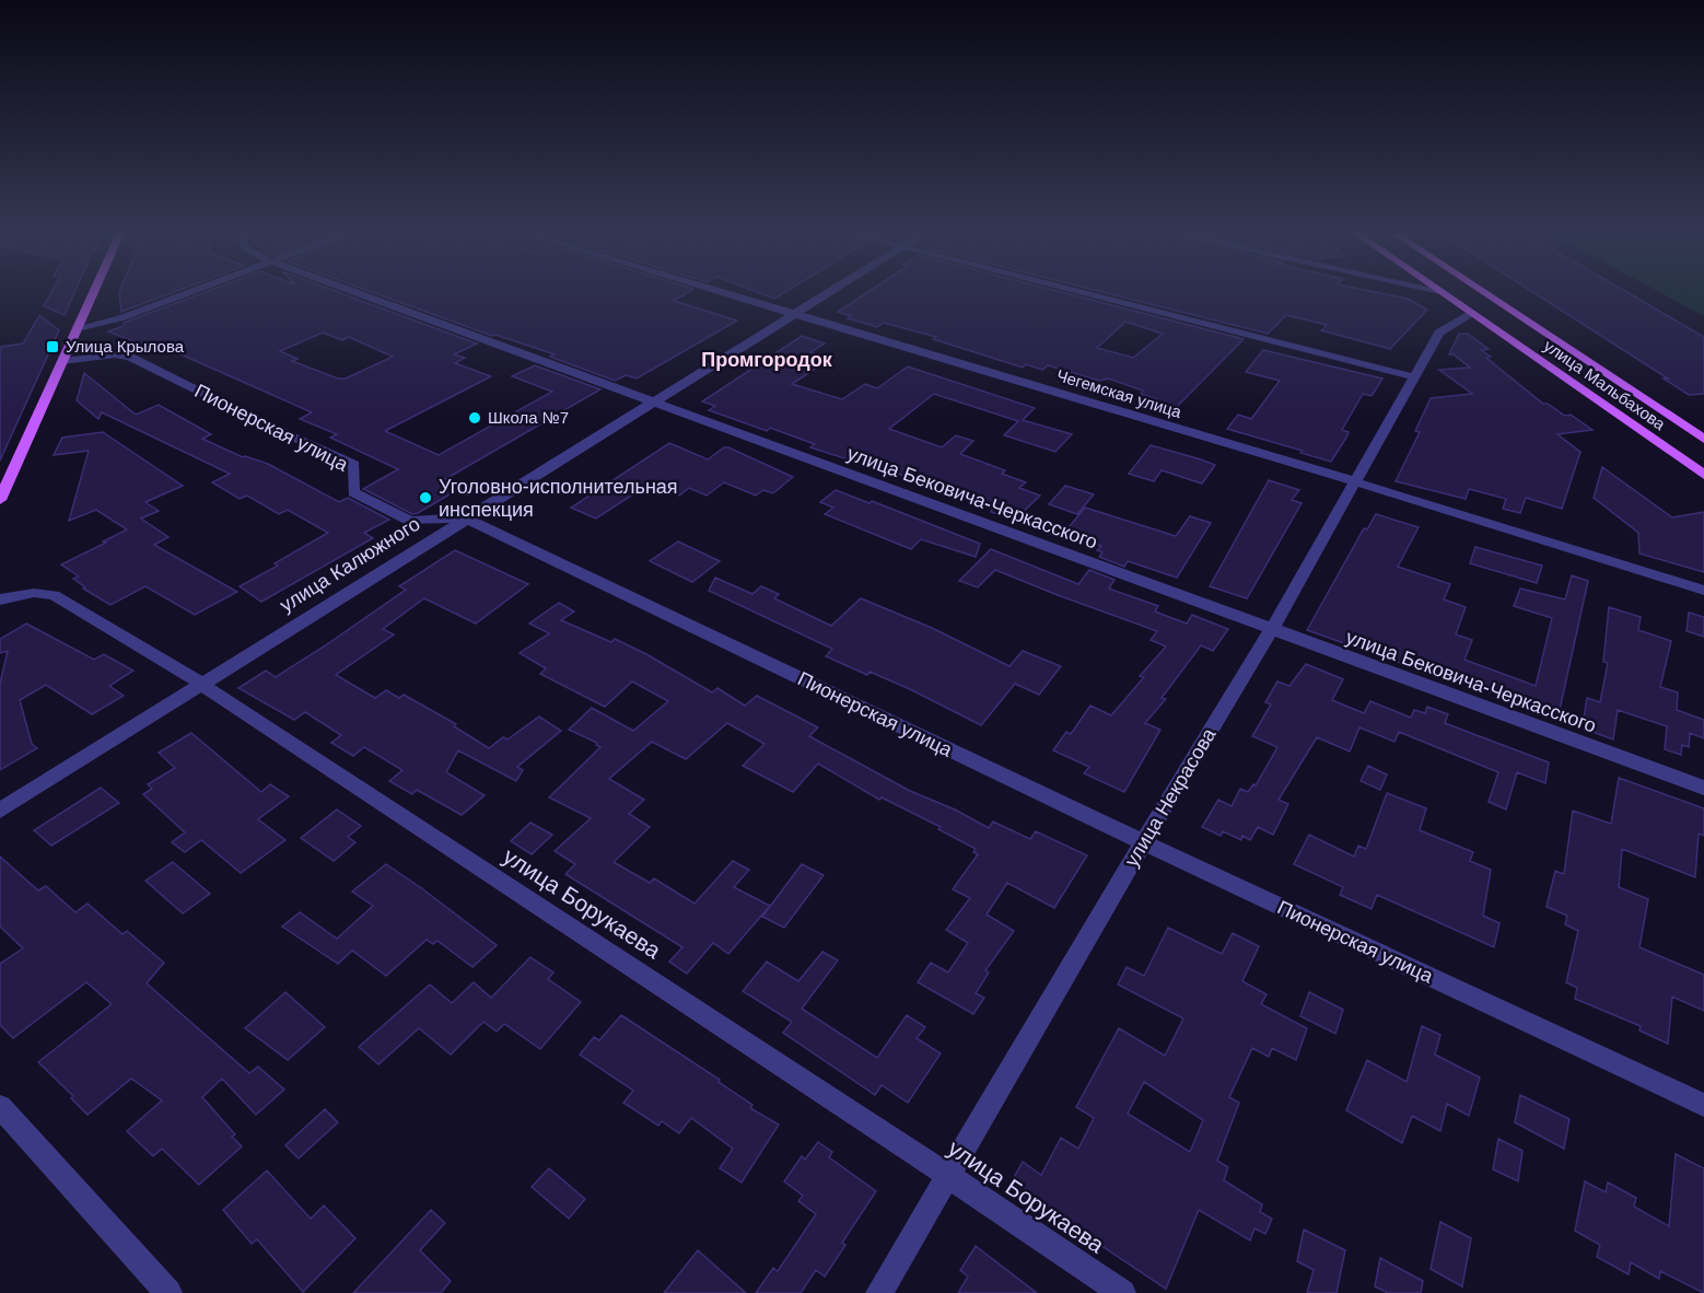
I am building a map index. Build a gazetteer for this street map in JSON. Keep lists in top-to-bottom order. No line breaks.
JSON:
{"streets":{"main road":["улица Мальбахова"],"street":["Чегемская улица","Пионерская улица","улица Бековича-Черкасского","улица Калюжного","улица Некрасова","улица Борукаева"]},"crossings":[["улица Мальбахова","улица Некрасова"],["Чегемская улица","улица Калюжного"],["Чегемская улица","улица Некрасова"],["Пионерская улица","улица Калюжного"],["Пионерская улица","улица Некрасова"],["улица Бековича-Черкасского","улица Калюжного"],["улица Бековича-Черкасского","улица Некрасова"],["улица Калюжного","улица Борукаева"],["улица Некрасова","улица Борукаева"]],"districts":["Промгородок"],"places":{"transit":["Улица Крылова"],"other":["Школа №7","Уголовно-исполнительная инспекция"]}}
